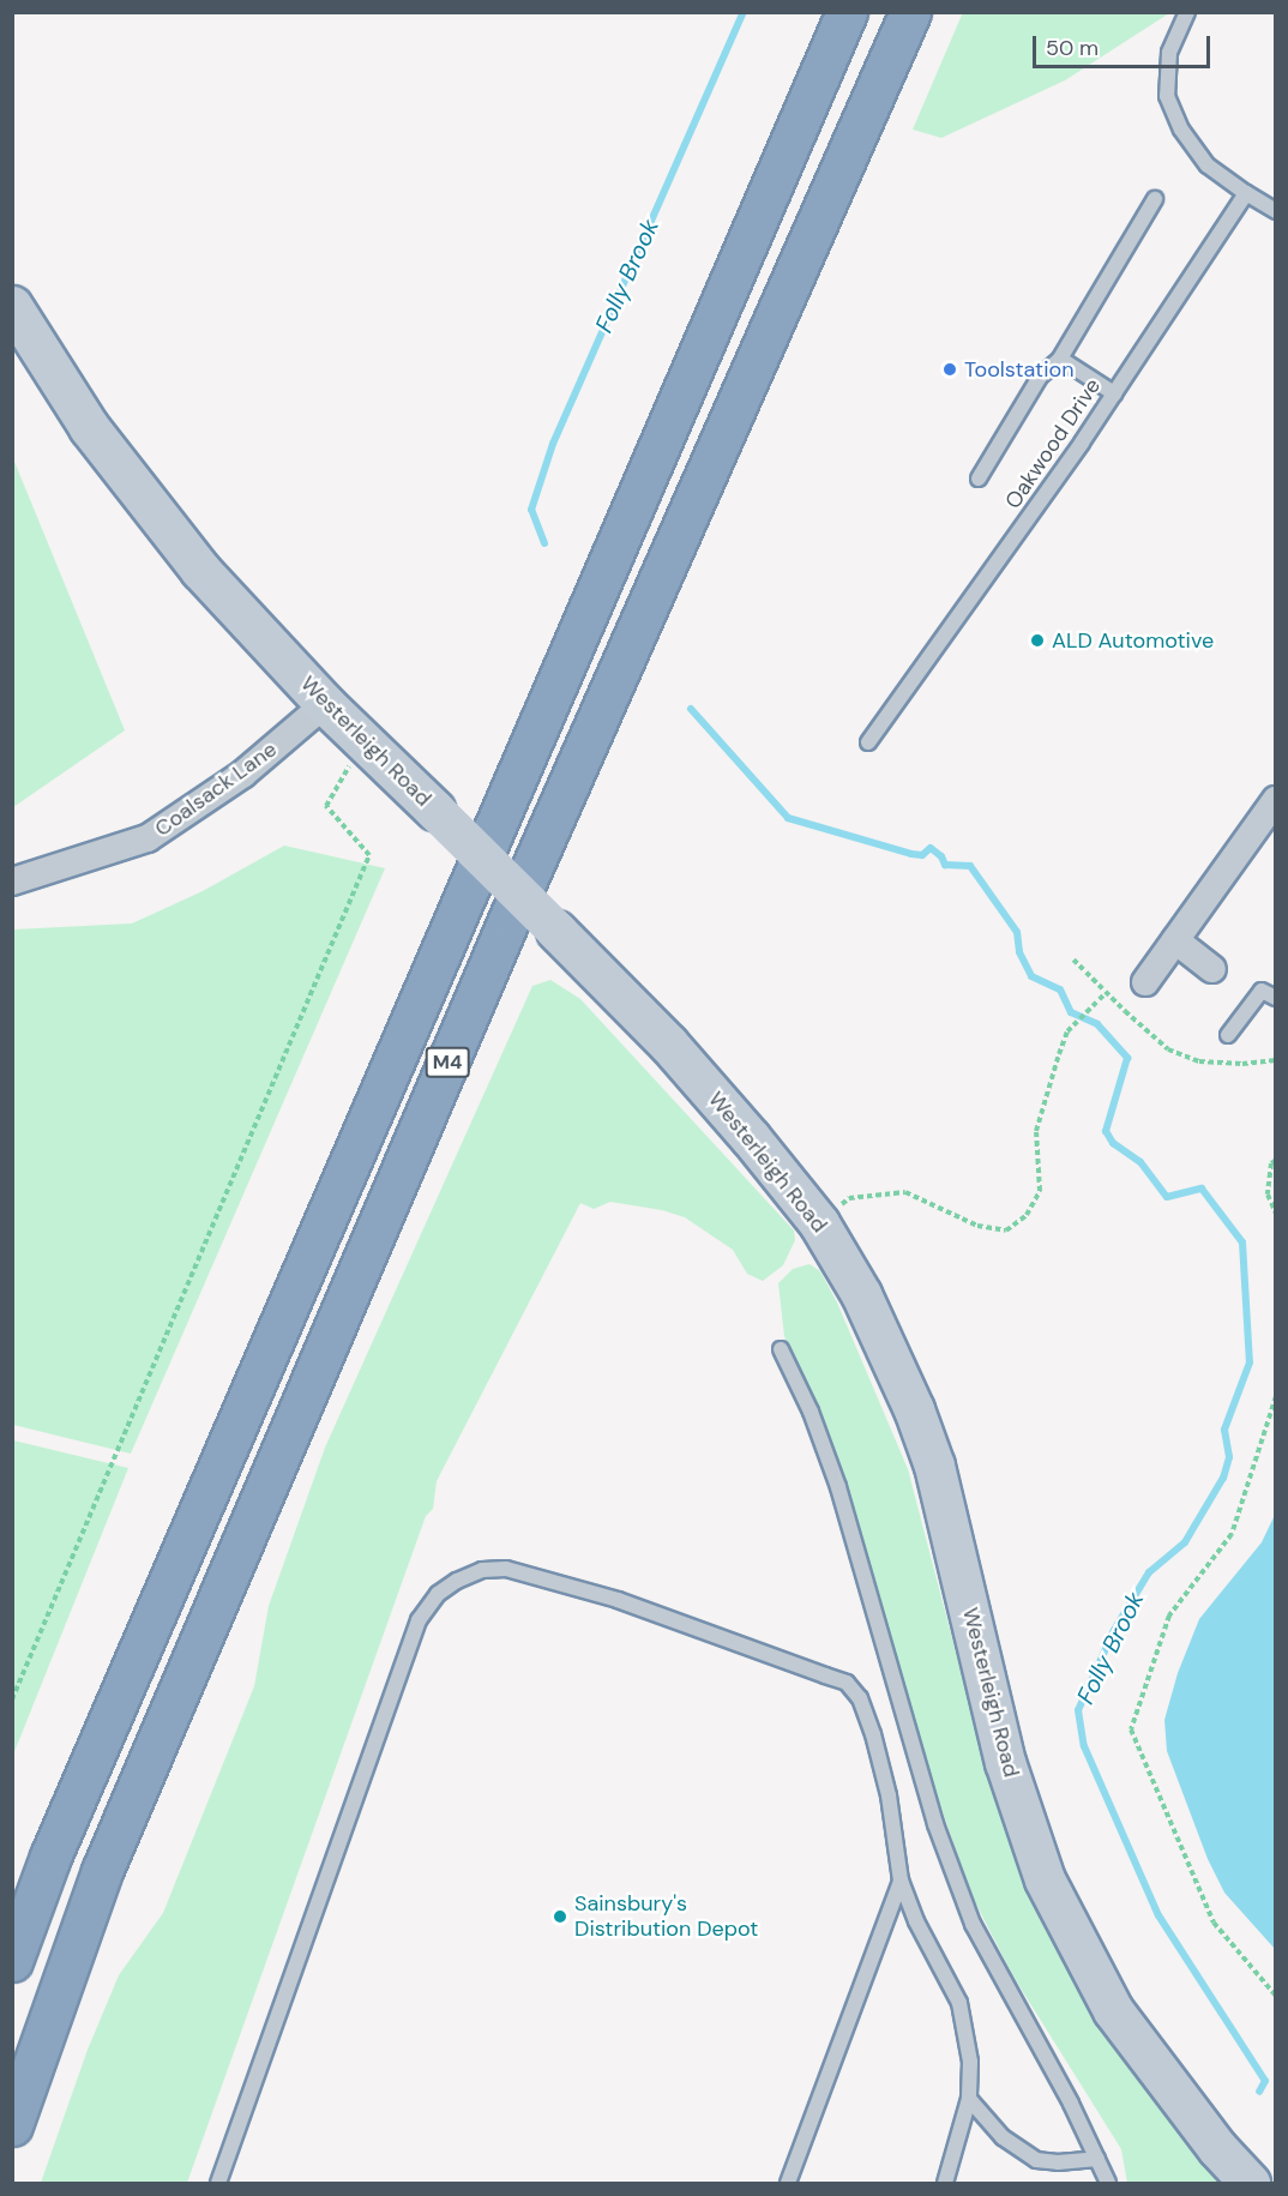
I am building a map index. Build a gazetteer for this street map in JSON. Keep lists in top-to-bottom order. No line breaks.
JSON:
{"streets":{"highway":["M4"],"street":["Westerleigh Road","Coalsack Lane"],"lane":["Oakwood Drive"]},"crossings":[["Westerleigh Road","Coalsack Lane"]],"water":["Folly Brook"],"places":["Toolstation","ALD Automotive","Sainsbury's Distribution Depot"],"scale_bar":"50 m"}
